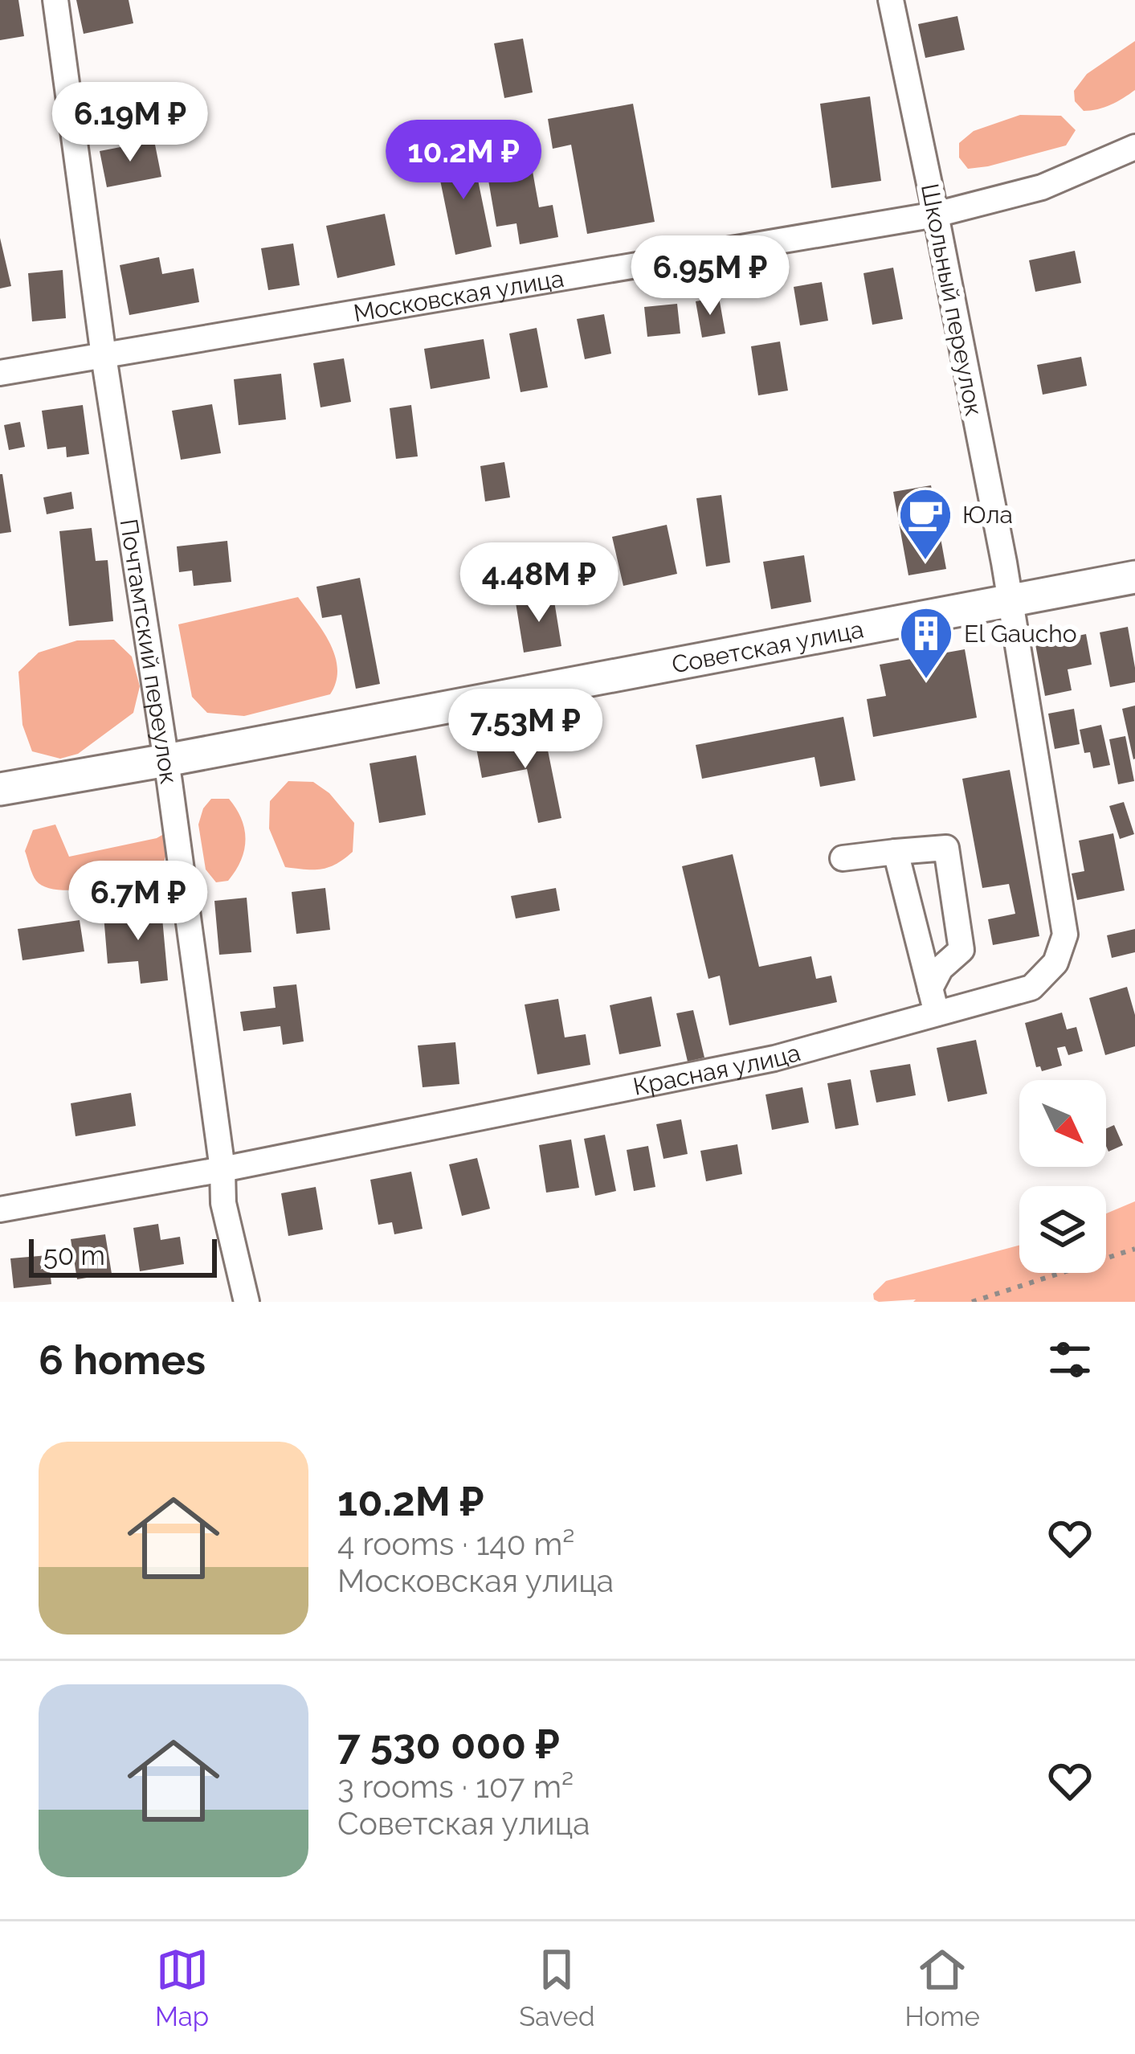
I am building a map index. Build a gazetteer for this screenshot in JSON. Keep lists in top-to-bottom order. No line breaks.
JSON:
{"streets":{"main road":["Советская улица"],"street":["Московская улица","Школьный переулок","Почтамтский переулок","Красная улица"]},"crossings":[["Московская улица","Школьный переулок"],["Московская улица","Почтамтский переулок"],["Школьный переулок","Советская улица"],["Школьный переулок","Красная улица"],["Советская улица","Почтамтский переулок"],["Советская улица","Красная улица"],["Почтамтский переулок","Красная улица"]],"places":{"cafe":["Юла"],"building":["El Gaucho"]},"scale_bar":"50 m","north":"bottom right","page":{"price":["6.19M ₽","10.2M ₽","6.95M ₽","4.48M ₽","7.53M ₽","6.7M ₽"],"scale":"50 m","heading":"6 homes","list":[{"name":"10.2M ₽","note":"4 rooms · 140 m² · Московская улица"},{"name":"7 530 000 ₽","note":"3 rooms · 107 m² · Советская улица"}],"tabs":["Map","Saved","Home"]}}
